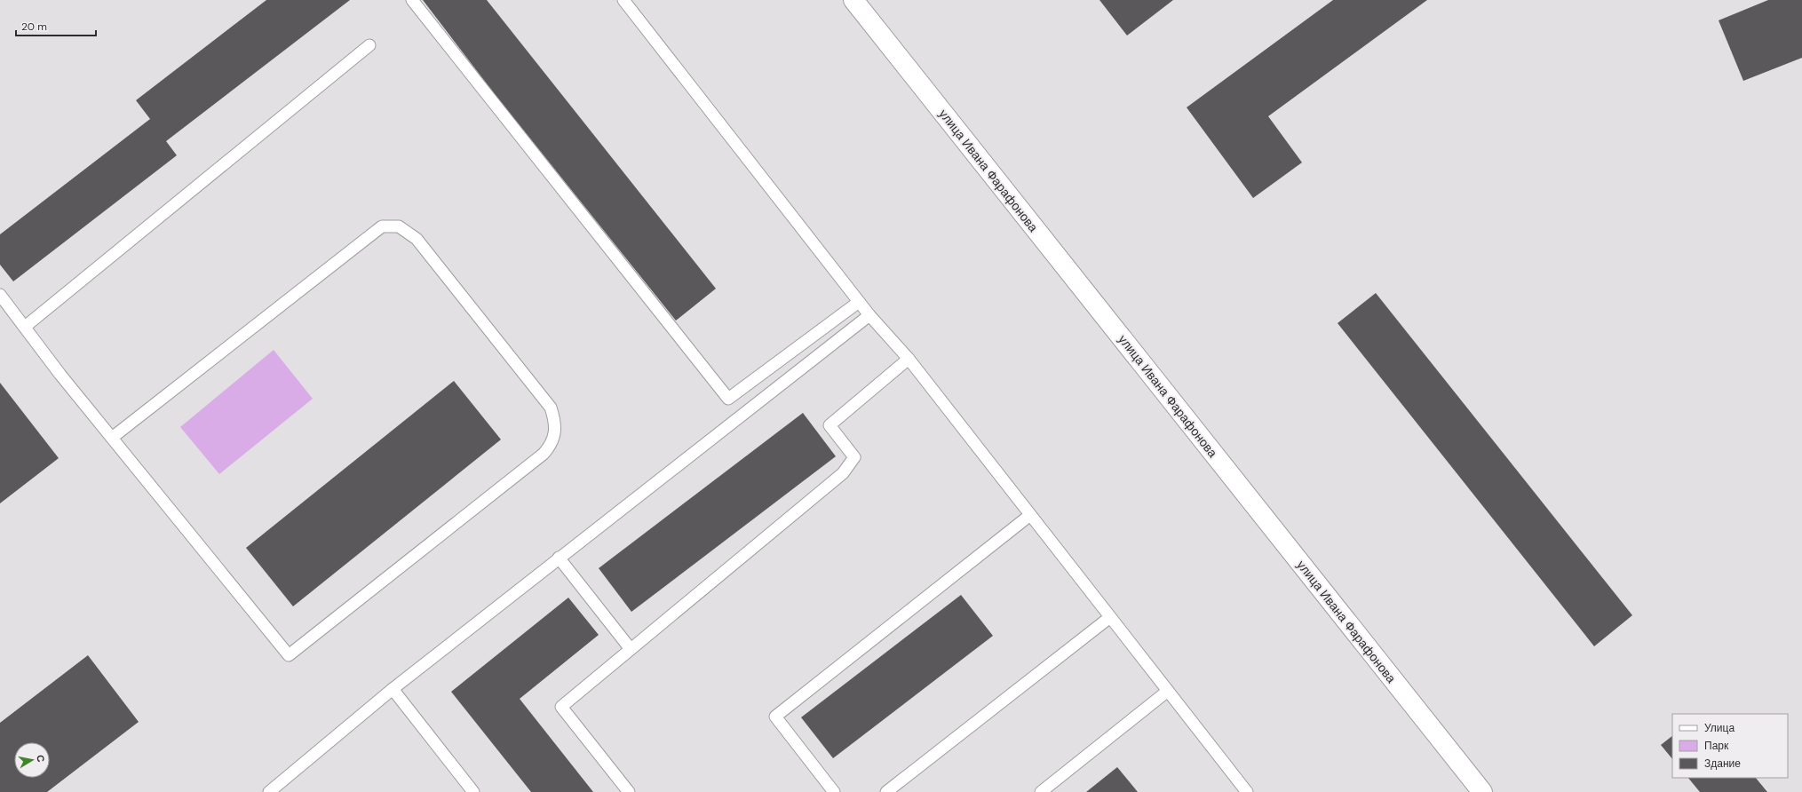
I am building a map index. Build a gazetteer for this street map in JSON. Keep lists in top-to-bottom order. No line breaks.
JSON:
{"streets":{"street":["улица Ивана Фарафонова"]},"legend":["Улица","Парк","Здание"],"scale_bar":"20 m","north":"right"}
